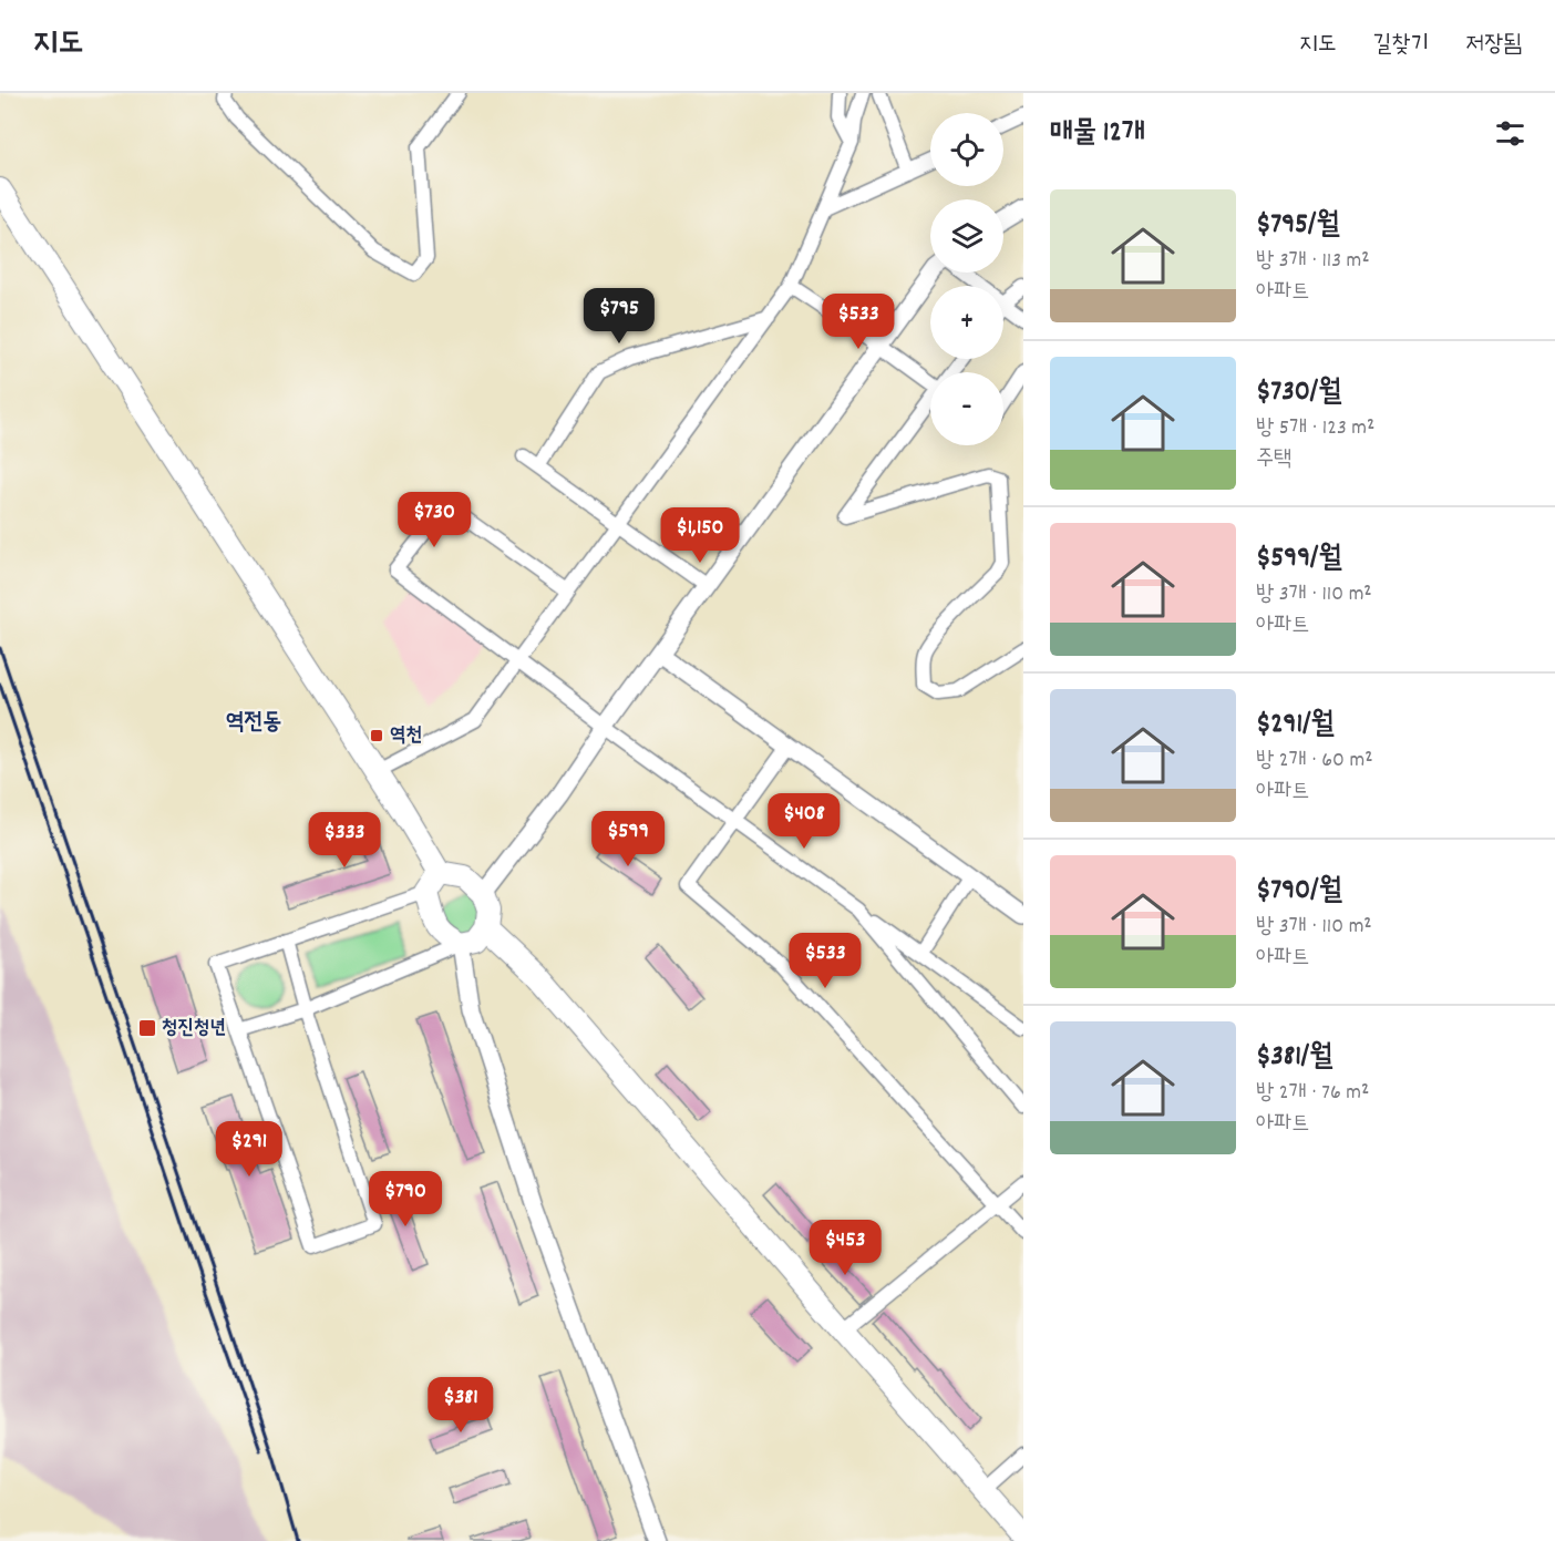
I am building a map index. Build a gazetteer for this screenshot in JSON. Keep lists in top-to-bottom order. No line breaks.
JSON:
{"districts":["역전동"],"places":{"transit":["역천","청진청년"]},"page":{"header":"지도","nav":["지도","길찾기","저장됨"],"heading":"매물 12개","map_buttons":["+","−"],"list":[{"name":"$795/월","note":"방 3개 · 113 m² · 아파트"},{"name":"$730/월","note":"방 5개 · 123 m² · 주택"},{"name":"$599/월","note":"방 3개 · 110 m² · 아파트"},{"name":"$291/월","note":"방 2개 · 60 m² · 아파트"},{"name":"$790/월","note":"방 3개 · 110 m² · 아파트"},{"name":"$381/월","note":"방 2개 · 76 m² · 아파트"}],"price":["$795","$533","$730","$1,150","$408","$599","$333","$533","$291","$790","$453","$381"]}}
